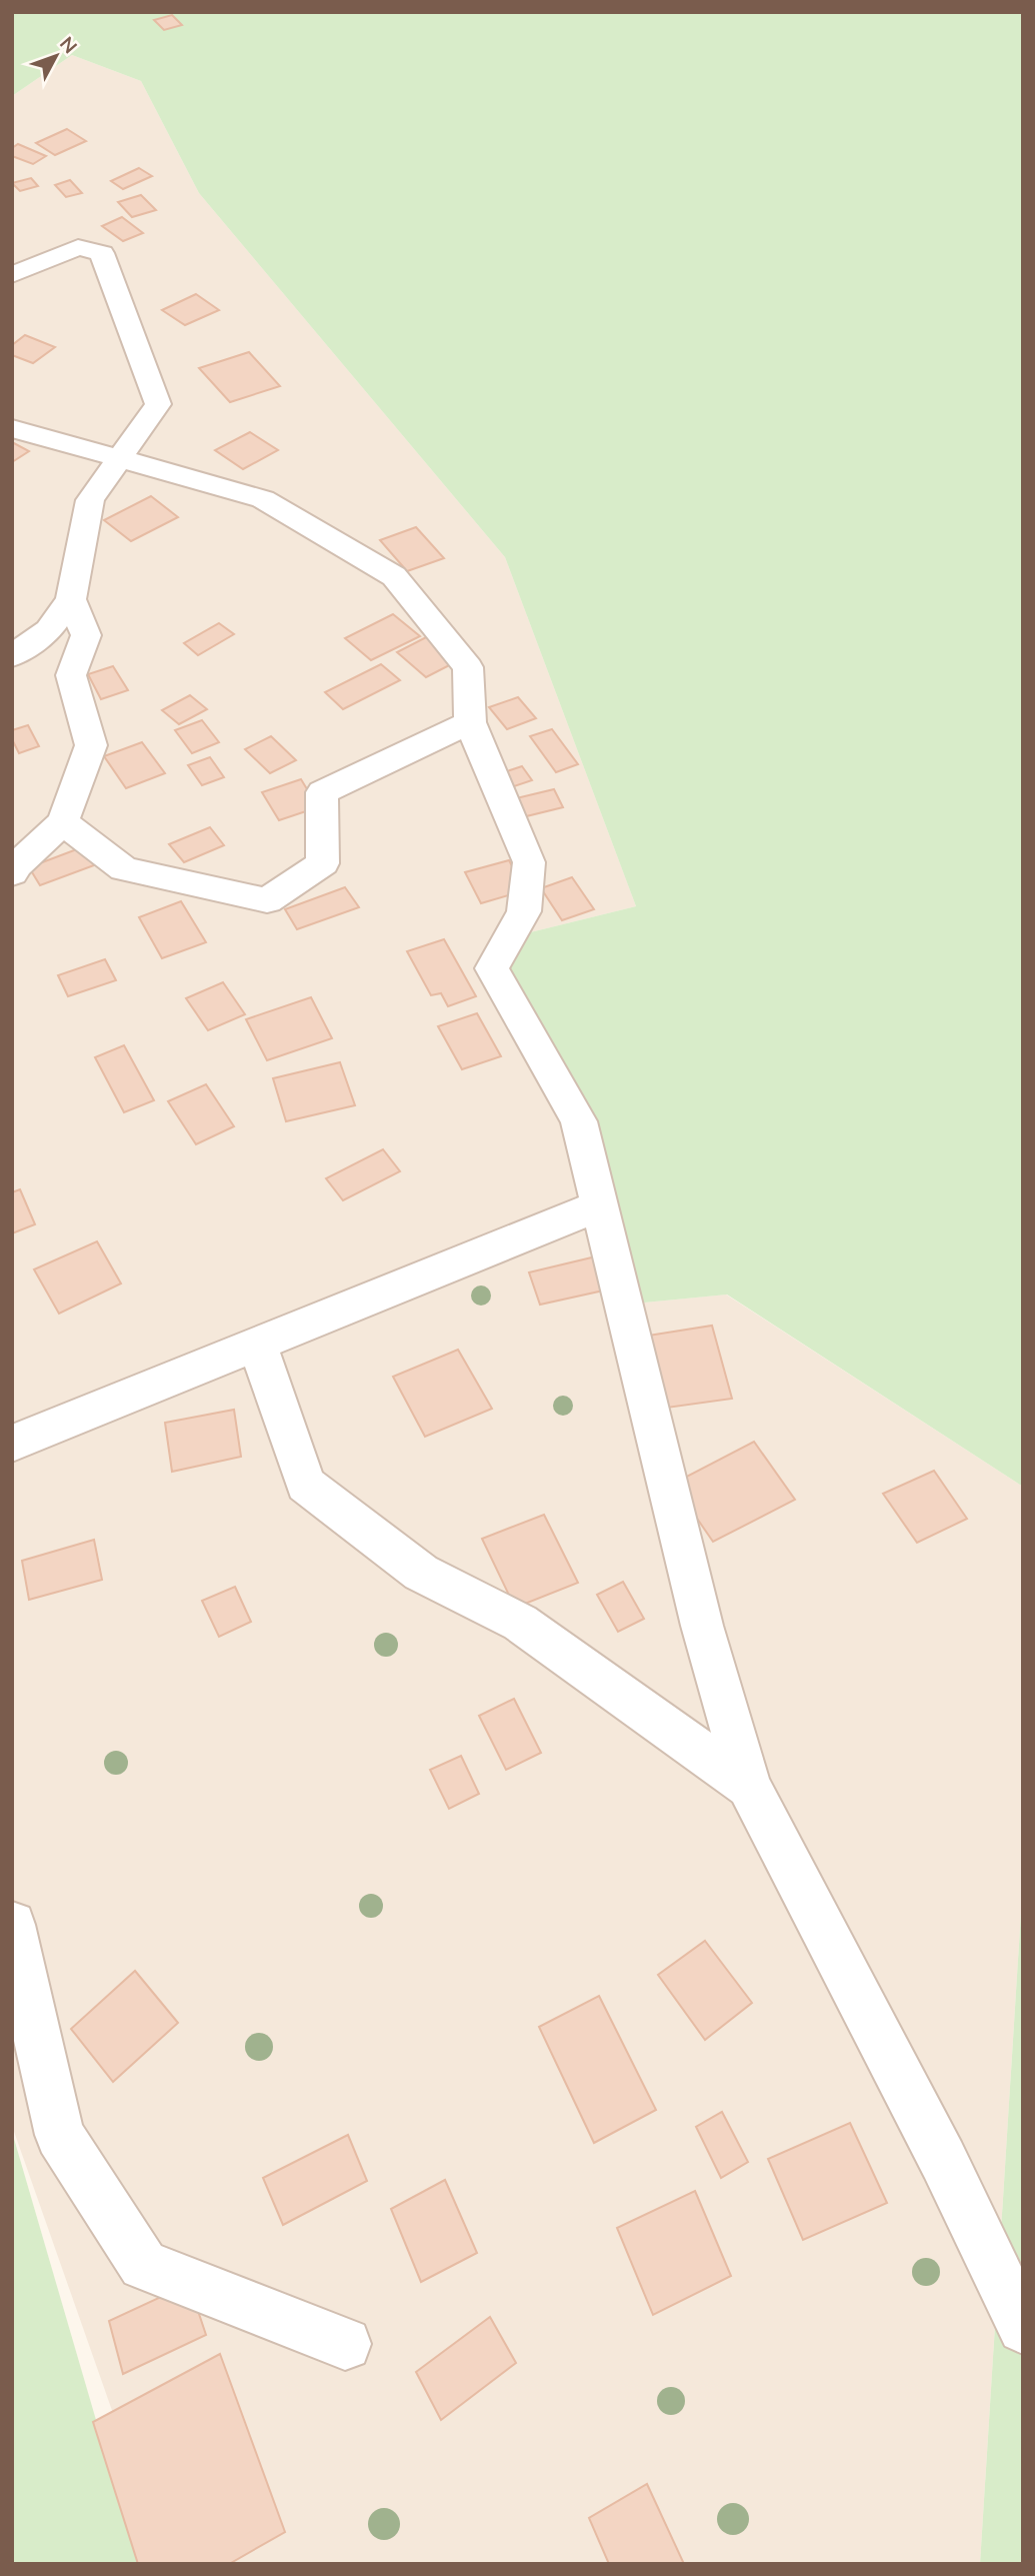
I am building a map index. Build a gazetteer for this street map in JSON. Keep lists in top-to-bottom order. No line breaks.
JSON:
{"north":"top right"}
